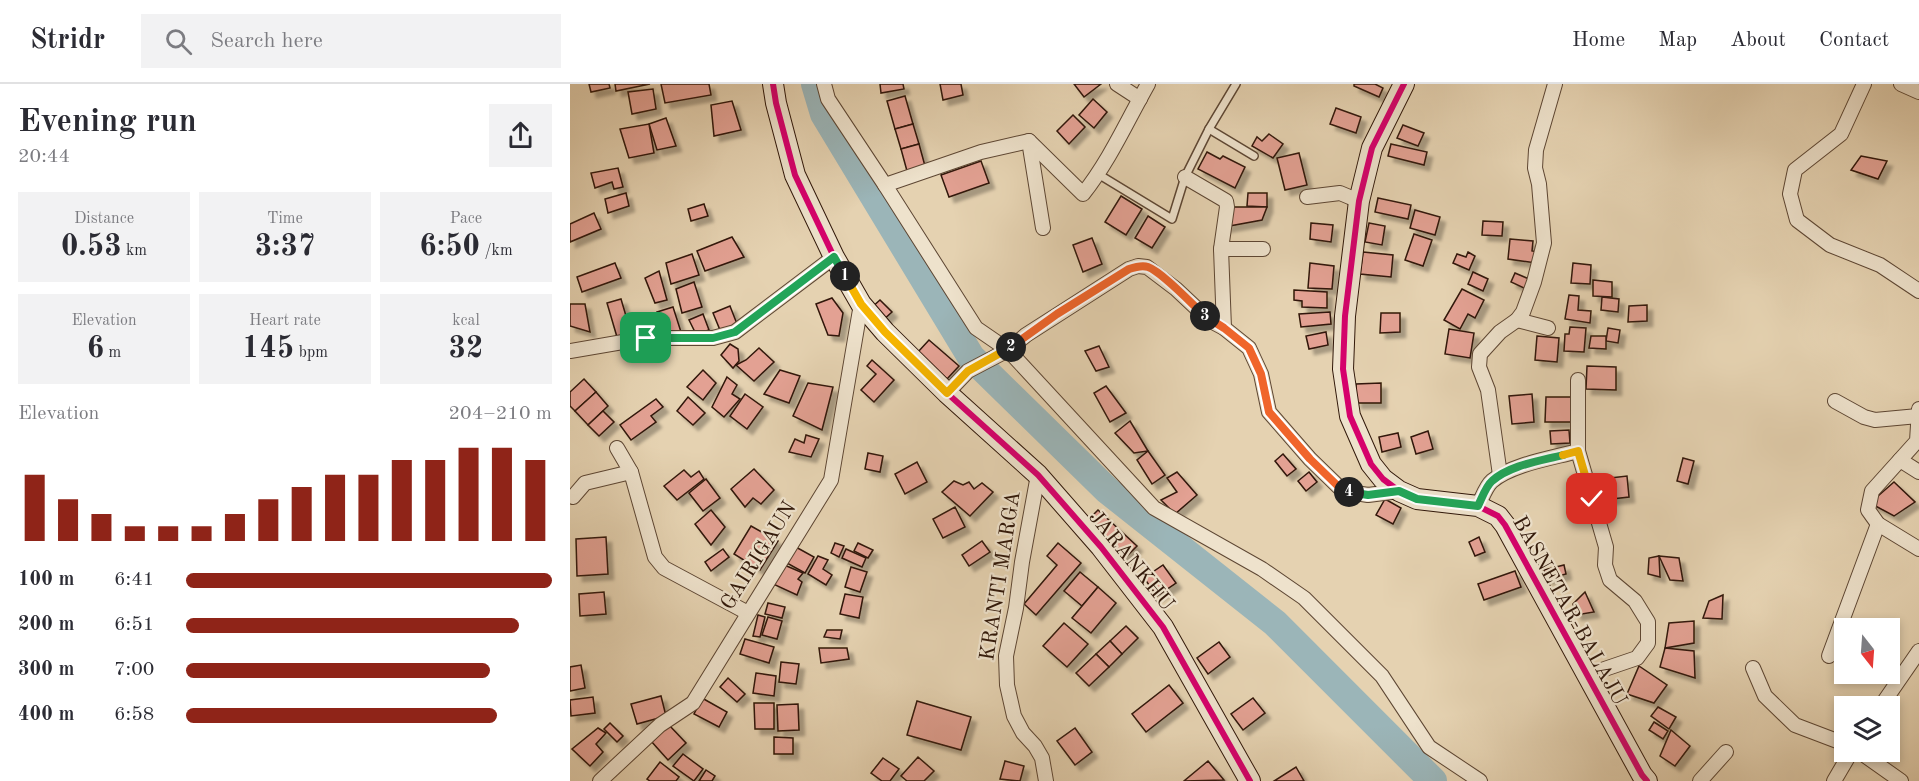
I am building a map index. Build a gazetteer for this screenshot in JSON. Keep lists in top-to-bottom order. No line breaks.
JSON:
{"streets":{"street":["GAIRIGAUN","JARANKHU","KRANTI MARGA","BASNETAR-BALAJU"]},"crossings":[["GAIRIGAUN","JARANKHU"],["JARANKHU","KRANTI MARGA"]],"north":"bottom","page":{"header":"Stridr","search":"Search here","nav":["Home","Map","About","Contact"],"heading":["Evening run","20:44"],"stats":[["Distance","0.53 km"],["Time","3:37"],["Pace","6:50 /km"],["Elevation","6 m"],["Heart rate","145 bpm"],["kcal","32"]],"pins":["1","3","2","4"],"chart":["Elevation","204–210 m"],"list":[{"name":"100 m","note":"6:41"},{"name":"200 m","note":"6:51"},{"name":"300 m","note":"7:00"},{"name":"400 m","note":"6:58"}]}}
